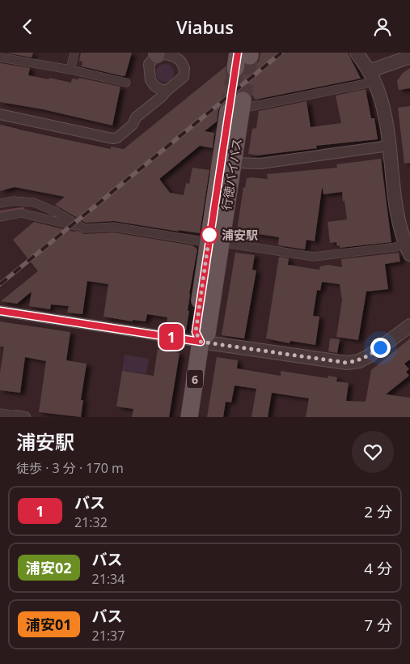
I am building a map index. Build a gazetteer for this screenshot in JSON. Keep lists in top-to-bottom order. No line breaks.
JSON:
{"streets":{"main road":["行徳バイパス","6"]},"places":["浦安駅"],"lines":["bus line 1"],"page":{"header":"Viabus","on_map":"1","heading":["浦安駅","徒歩 · 3 分 · 170 m"],"list":[{"mark":"1","name":"バス","note":"21:32","value":"2 分"},{"mark":"浦安02","name":"バス","note":"21:34","value":"4 分"},{"mark":"浦安01","name":"バス","note":"21:37","value":"7 分"}]}}
